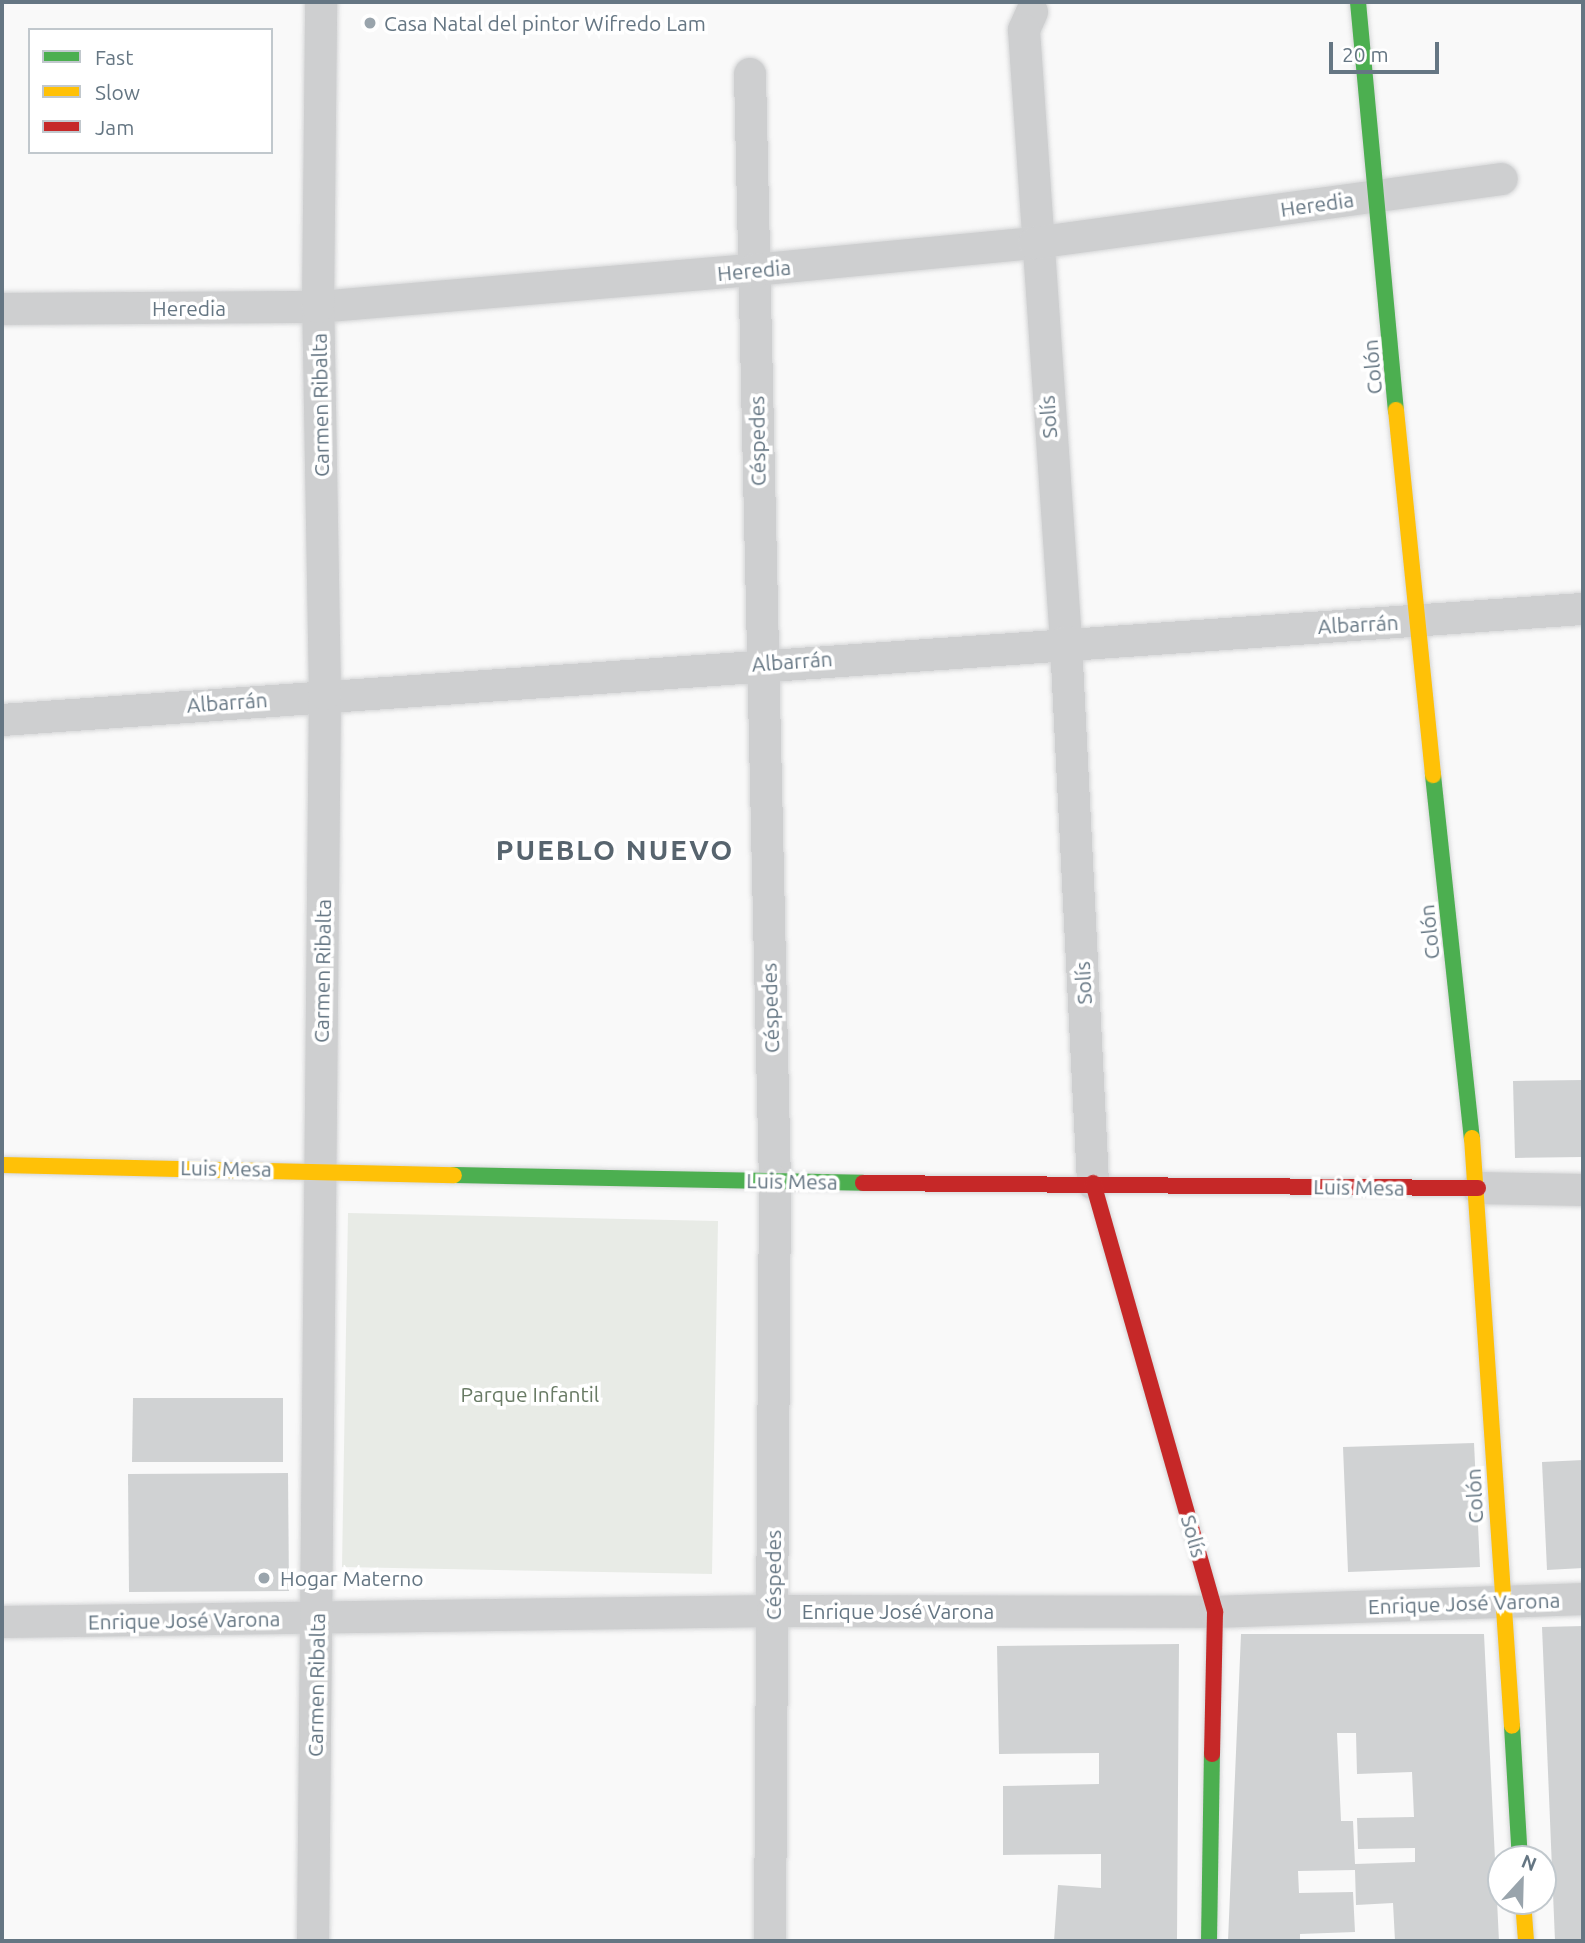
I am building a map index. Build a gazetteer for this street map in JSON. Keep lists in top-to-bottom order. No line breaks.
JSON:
{"streets":{"street":["Heredia","Colón","Carmen Ribalta","Solís","Céspedes","Albarrán","Luis Mesa","Enrique José Varona"]},"crossings":[["Heredia","Colón"],["Heredia","Carmen Ribalta"],["Heredia","Solís"],["Heredia","Céspedes"],["Colón","Albarrán"],["Colón","Luis Mesa"],["Colón","Enrique José Varona"],["Carmen Ribalta","Albarrán"],["Carmen Ribalta","Luis Mesa"],["Carmen Ribalta","Enrique José Varona"],["Solís","Albarrán"],["Solís","Luis Mesa"],["Solís","Enrique José Varona"],["Céspedes","Albarrán"],["Céspedes","Luis Mesa"],["Céspedes","Enrique José Varona"]],"districts":["PUEBLO NUEVO"],"parks":["Parque Infantil"],"places":["Casa Natal del pintor Wifredo Lam","Hogar Materno"],"legend":["Fast","Slow","Jam"],"scale_bar":"20 m","north":"top"}
